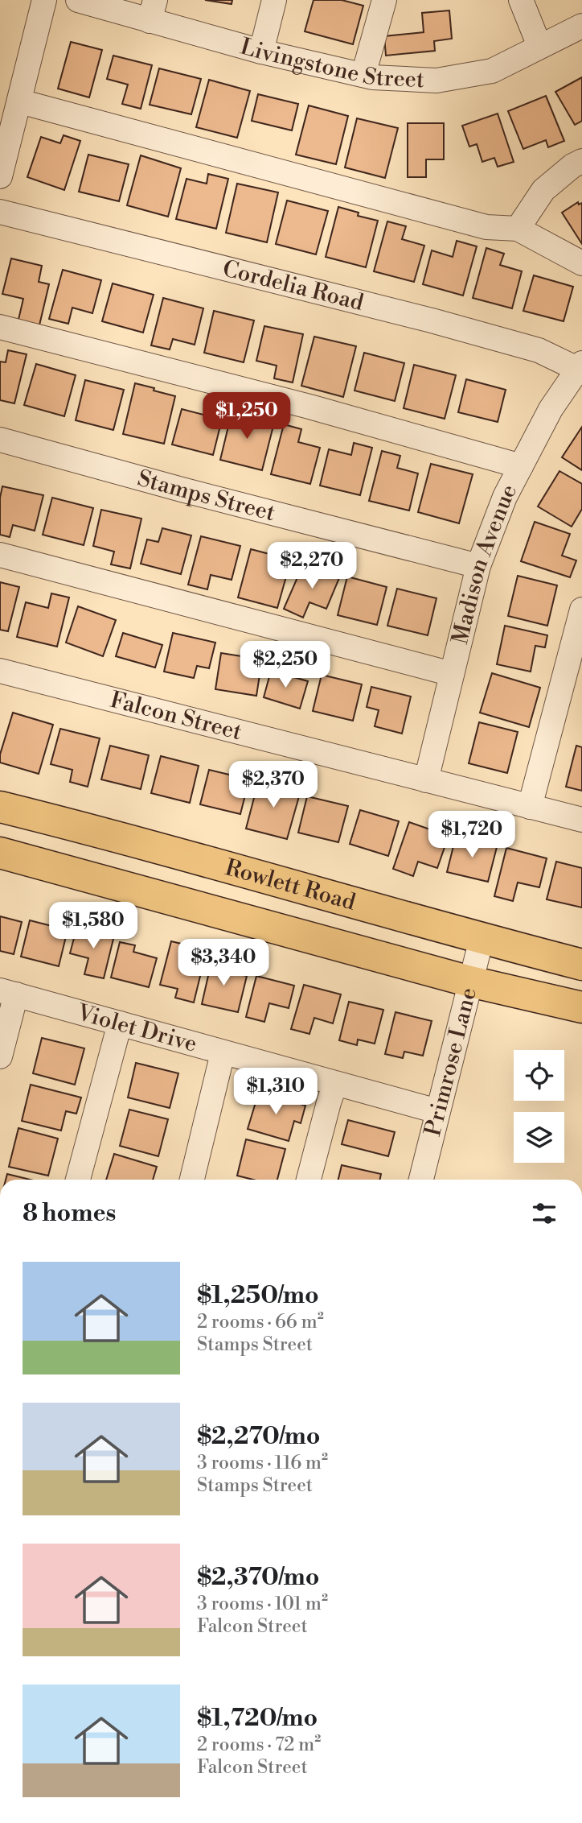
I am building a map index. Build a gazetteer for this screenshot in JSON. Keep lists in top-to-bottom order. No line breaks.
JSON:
{"streets":{"main road":["Rowlett Road"],"street":["Livingstone Street","Cordelia Road","Stamps Street","Madison Avenue","Falcon Street","Violet Drive","Primrose Lane"]},"crossings":[["Cordelia Road","Madison Avenue"],["Stamps Street","Madison Avenue"],["Madison Avenue","Falcon Street"],["Rowlett Road","Primrose Lane"],["Violet Drive","Primrose Lane"]],"page":{"price":["$1,250","$2,270","$2,250","$2,370","$1,720","$1,580","$3,340","$1,310"],"heading":"8 homes","list":[{"name":"$1,250/mo","note":"2 rooms · 66 m² · Stamps Street"},{"name":"$2,270/mo","note":"3 rooms · 116 m² · Stamps Street"},{"name":"$2,370/mo","note":"3 rooms · 101 m² · Falcon Street"},{"name":"$1,720/mo","note":"2 rooms · 72 m² · Falcon Street"}]}}
